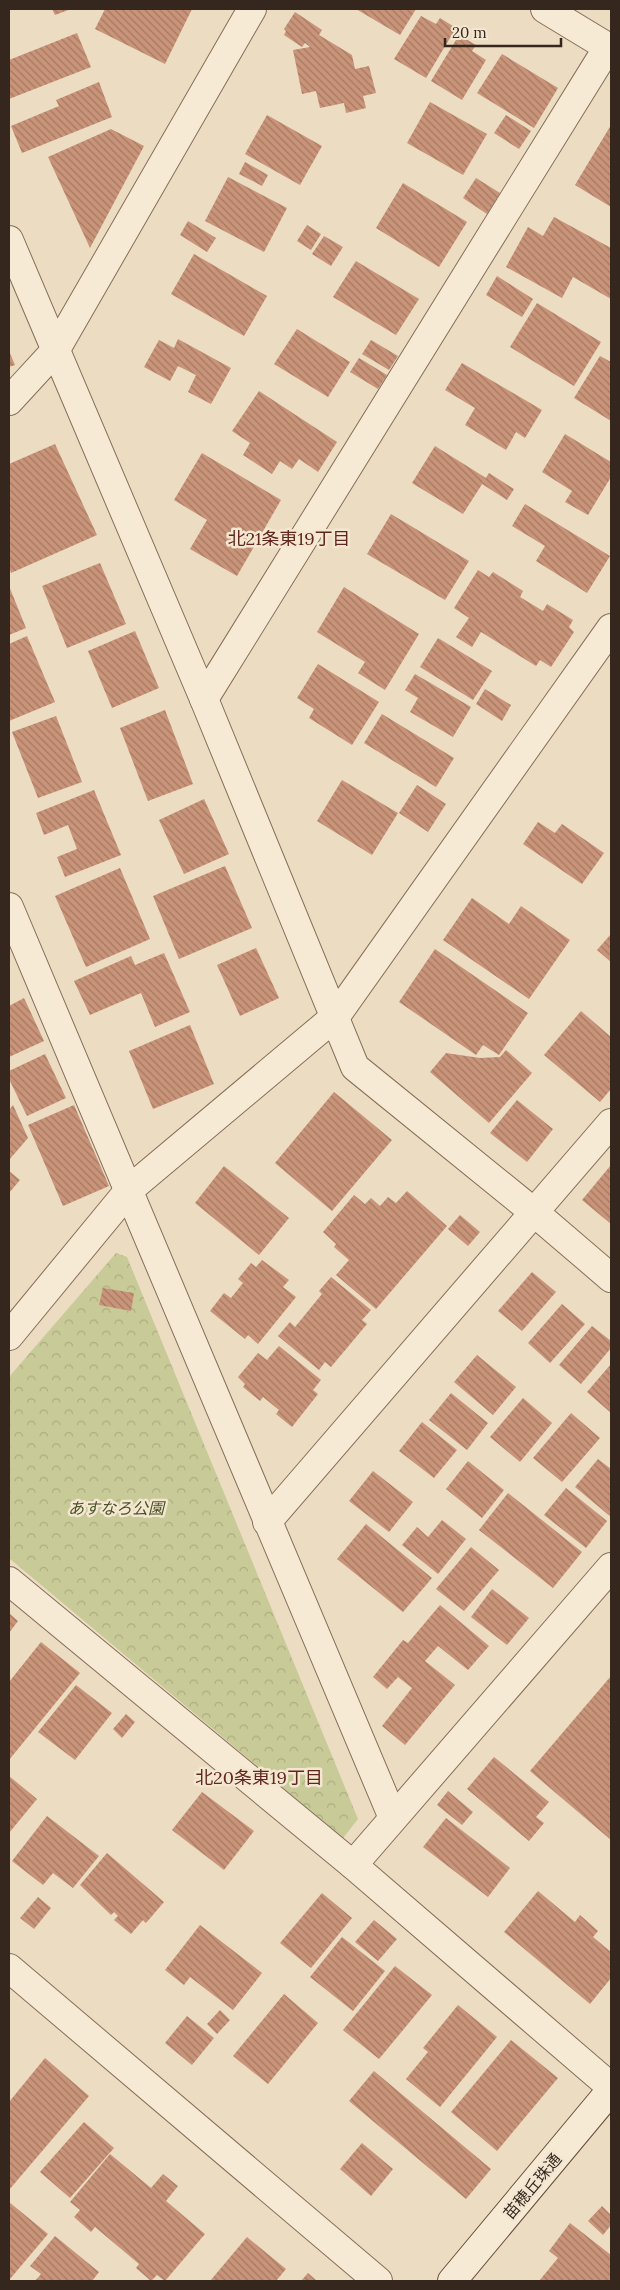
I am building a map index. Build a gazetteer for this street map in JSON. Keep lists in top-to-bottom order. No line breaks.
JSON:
{"streets":{"street":["苗穂丘珠通"]},"districts":["北21条東19丁目","北20条東19丁目"],"parks":["あすなろ公園"],"scale_bar":"20 m"}
